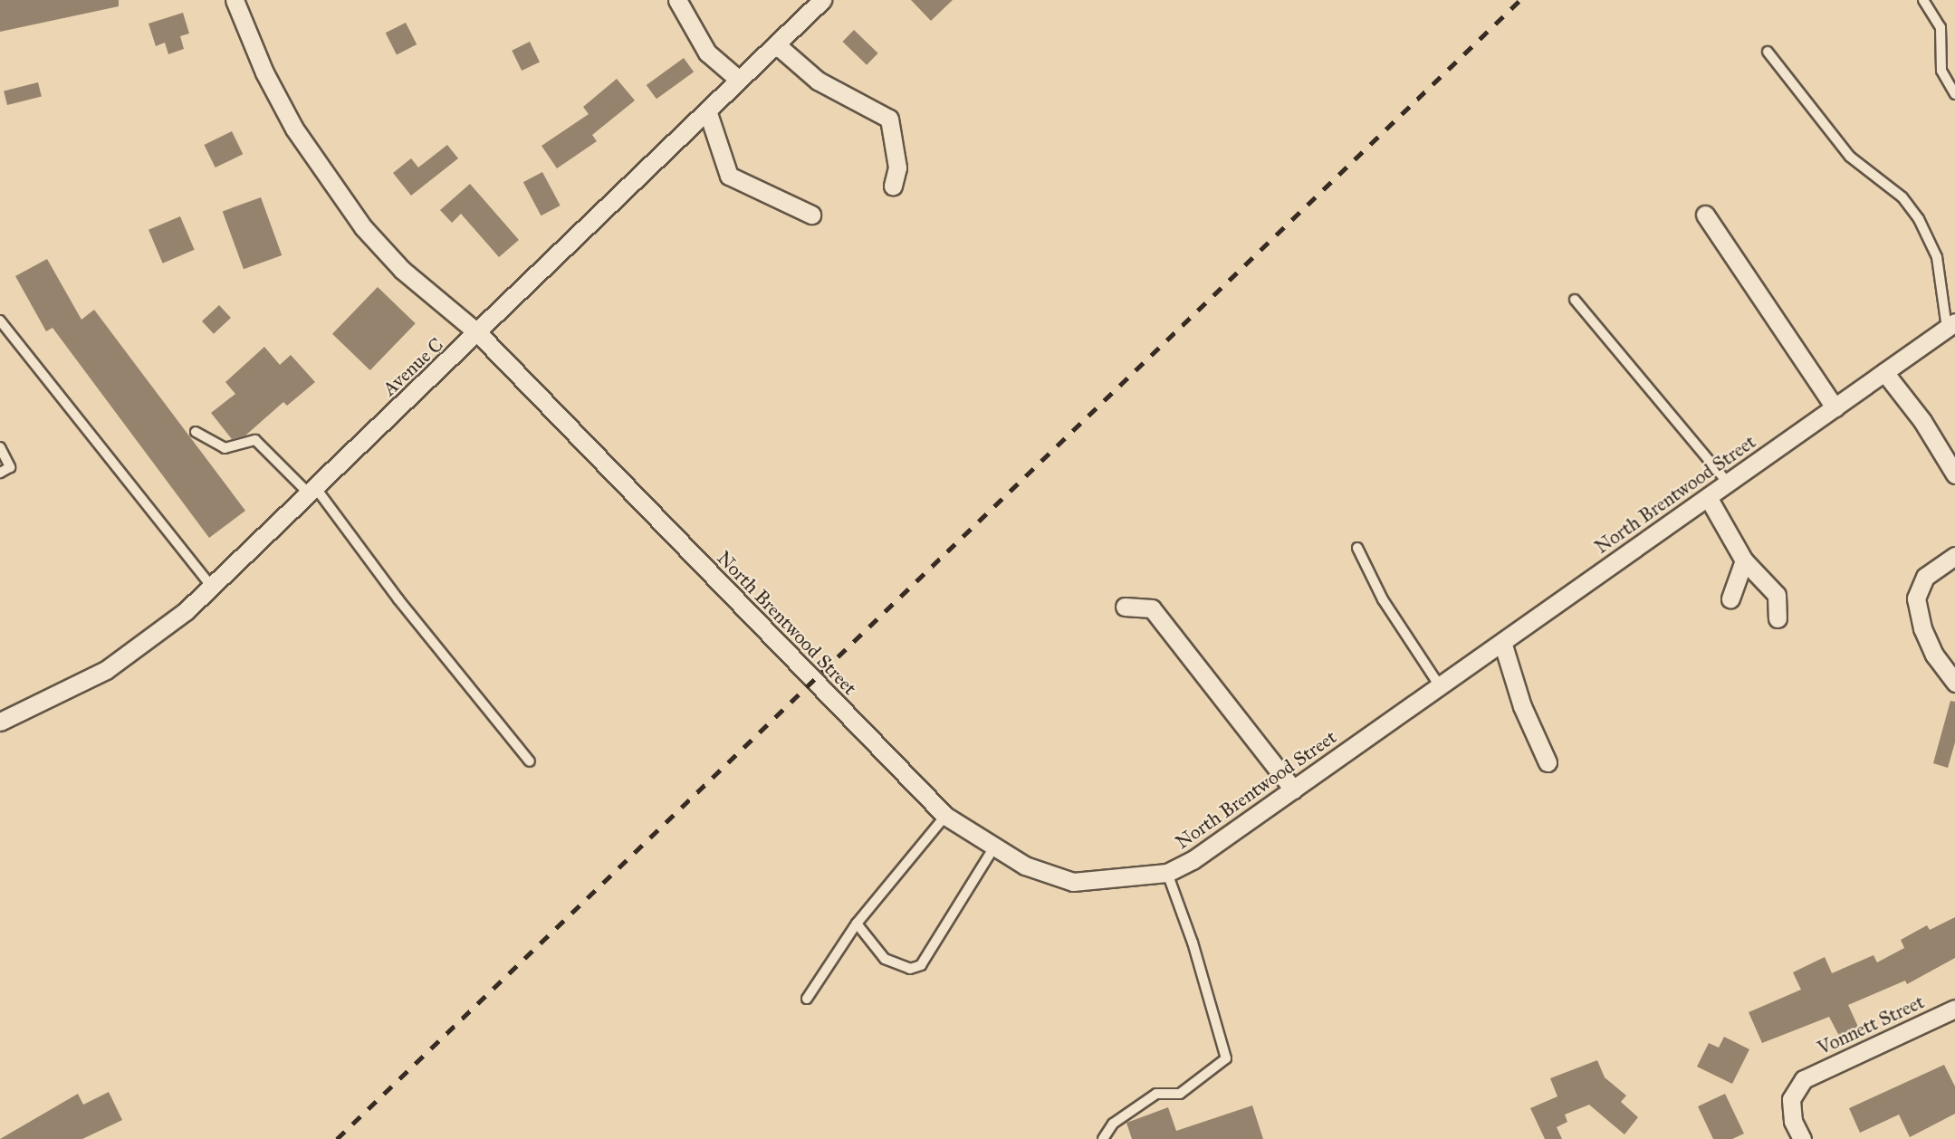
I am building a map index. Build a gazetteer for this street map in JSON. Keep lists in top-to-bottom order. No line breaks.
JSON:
{"streets":{"street":["Avenue C","North Brentwood Street","Vonnett Street"]},"crossings":[["Avenue C","North Brentwood Street"]]}
